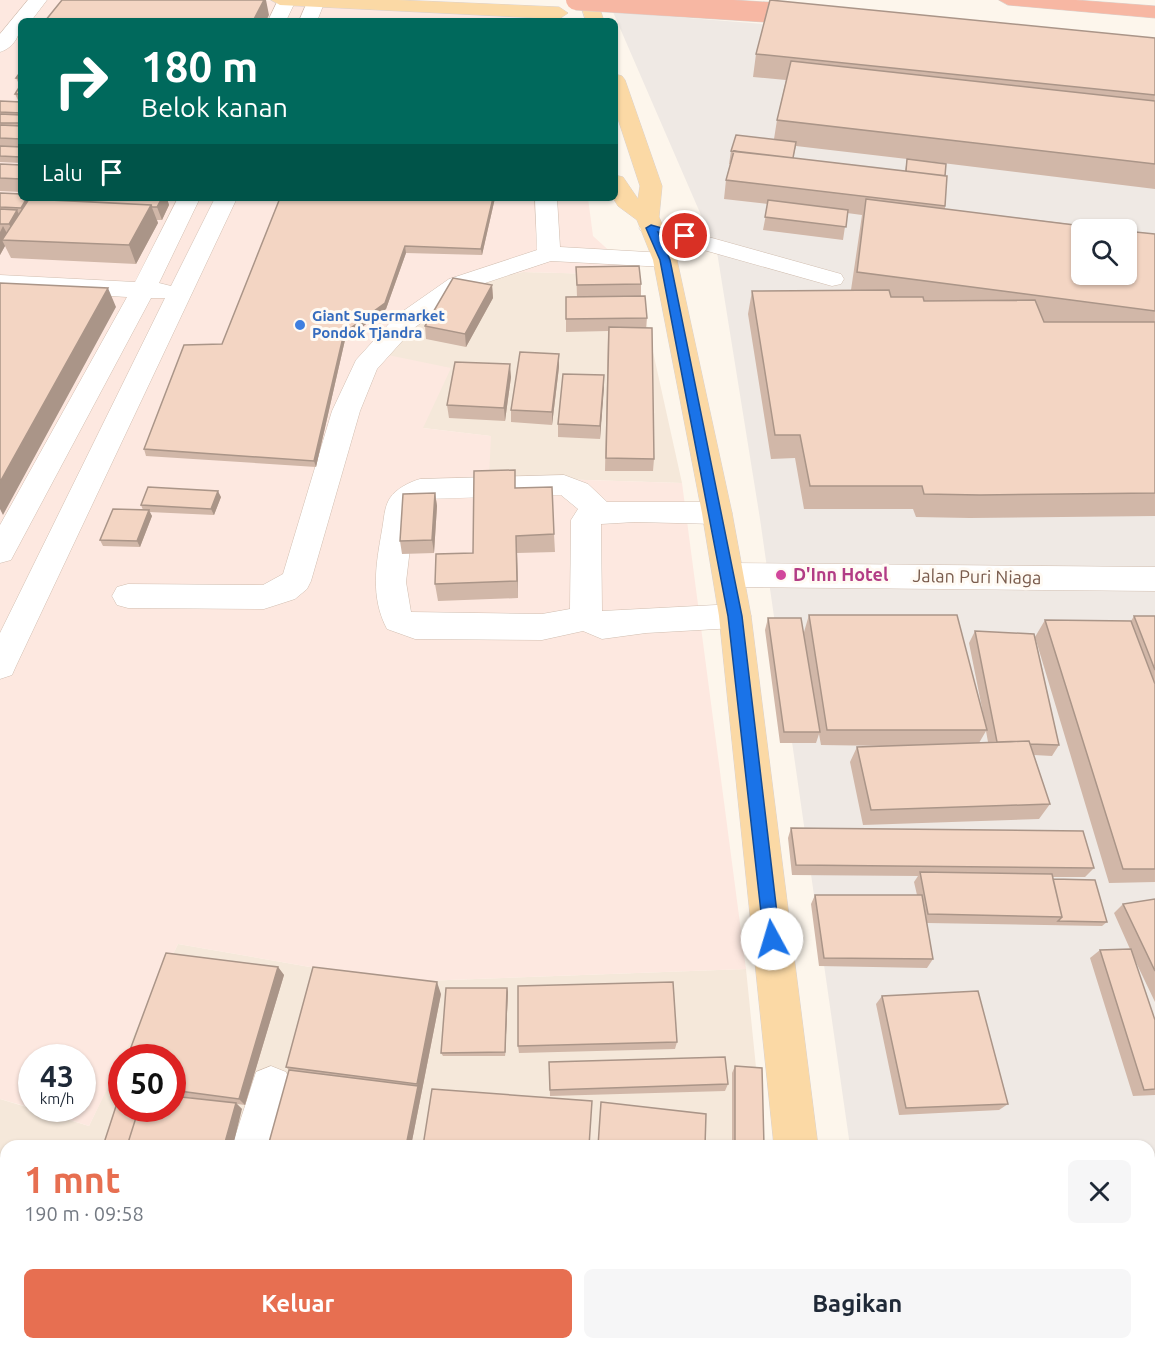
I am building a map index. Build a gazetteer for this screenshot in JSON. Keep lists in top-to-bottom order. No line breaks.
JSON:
{"streets":{"street":["Jalan Puri Niaga"]},"places":["Giant Supermarket Pondok Tjandra","D'Inn Hotel"],"page":{"turn":["180 m","Belok kanan"],"then":"Lalu","speed":"43 km/h","limit":"50","heading":["1 mnt","190 m · 09:58"],"buttons":["Keluar","Bagikan"]}}
